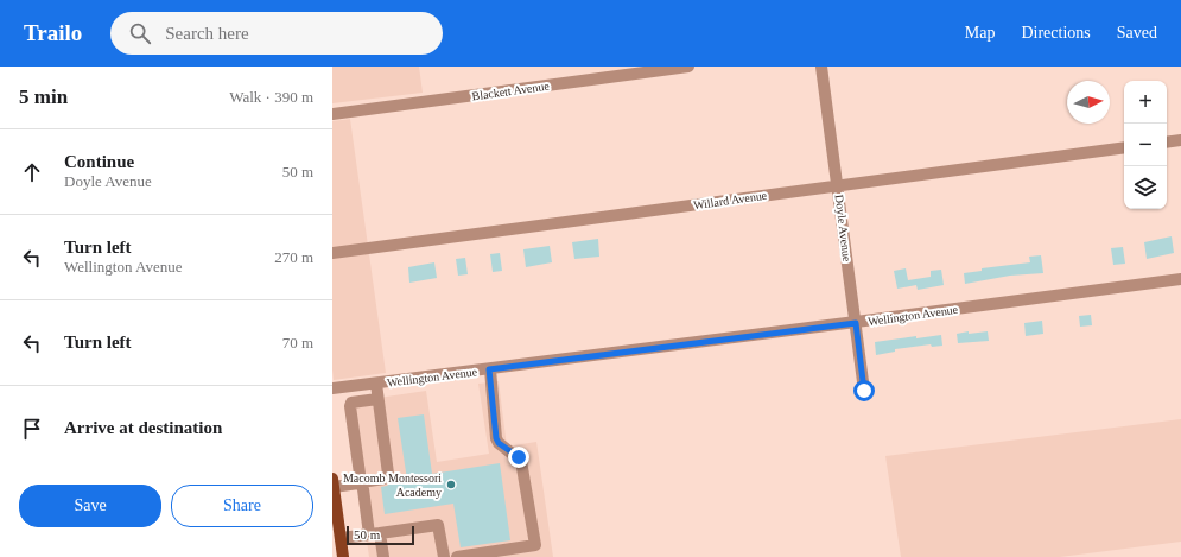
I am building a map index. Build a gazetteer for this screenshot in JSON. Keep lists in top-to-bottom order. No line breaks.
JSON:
{"streets":{"street":["Blackett Avenue","Willard Avenue","Doyle Avenue","Wellington Avenue"]},"crossings":[["Willard Avenue","Doyle Avenue"],["Doyle Avenue","Wellington Avenue"]],"places":["Macomb Montessori Academy"],"scale_bar":"50 m","north":"right","page":{"header":"Trailo","search":"Search here","nav":["Map","Directions","Saved"],"heading":["5 min","Walk · 390 m"],"map_buttons":["+","−"],"list":[["Continue","Doyle Avenue","50 m"],["Turn left","Wellington Avenue","270 m"],["Turn left","70 m"],"Arrive at destination"],"buttons":["Save","Share"],"scale":"50 m"}}
